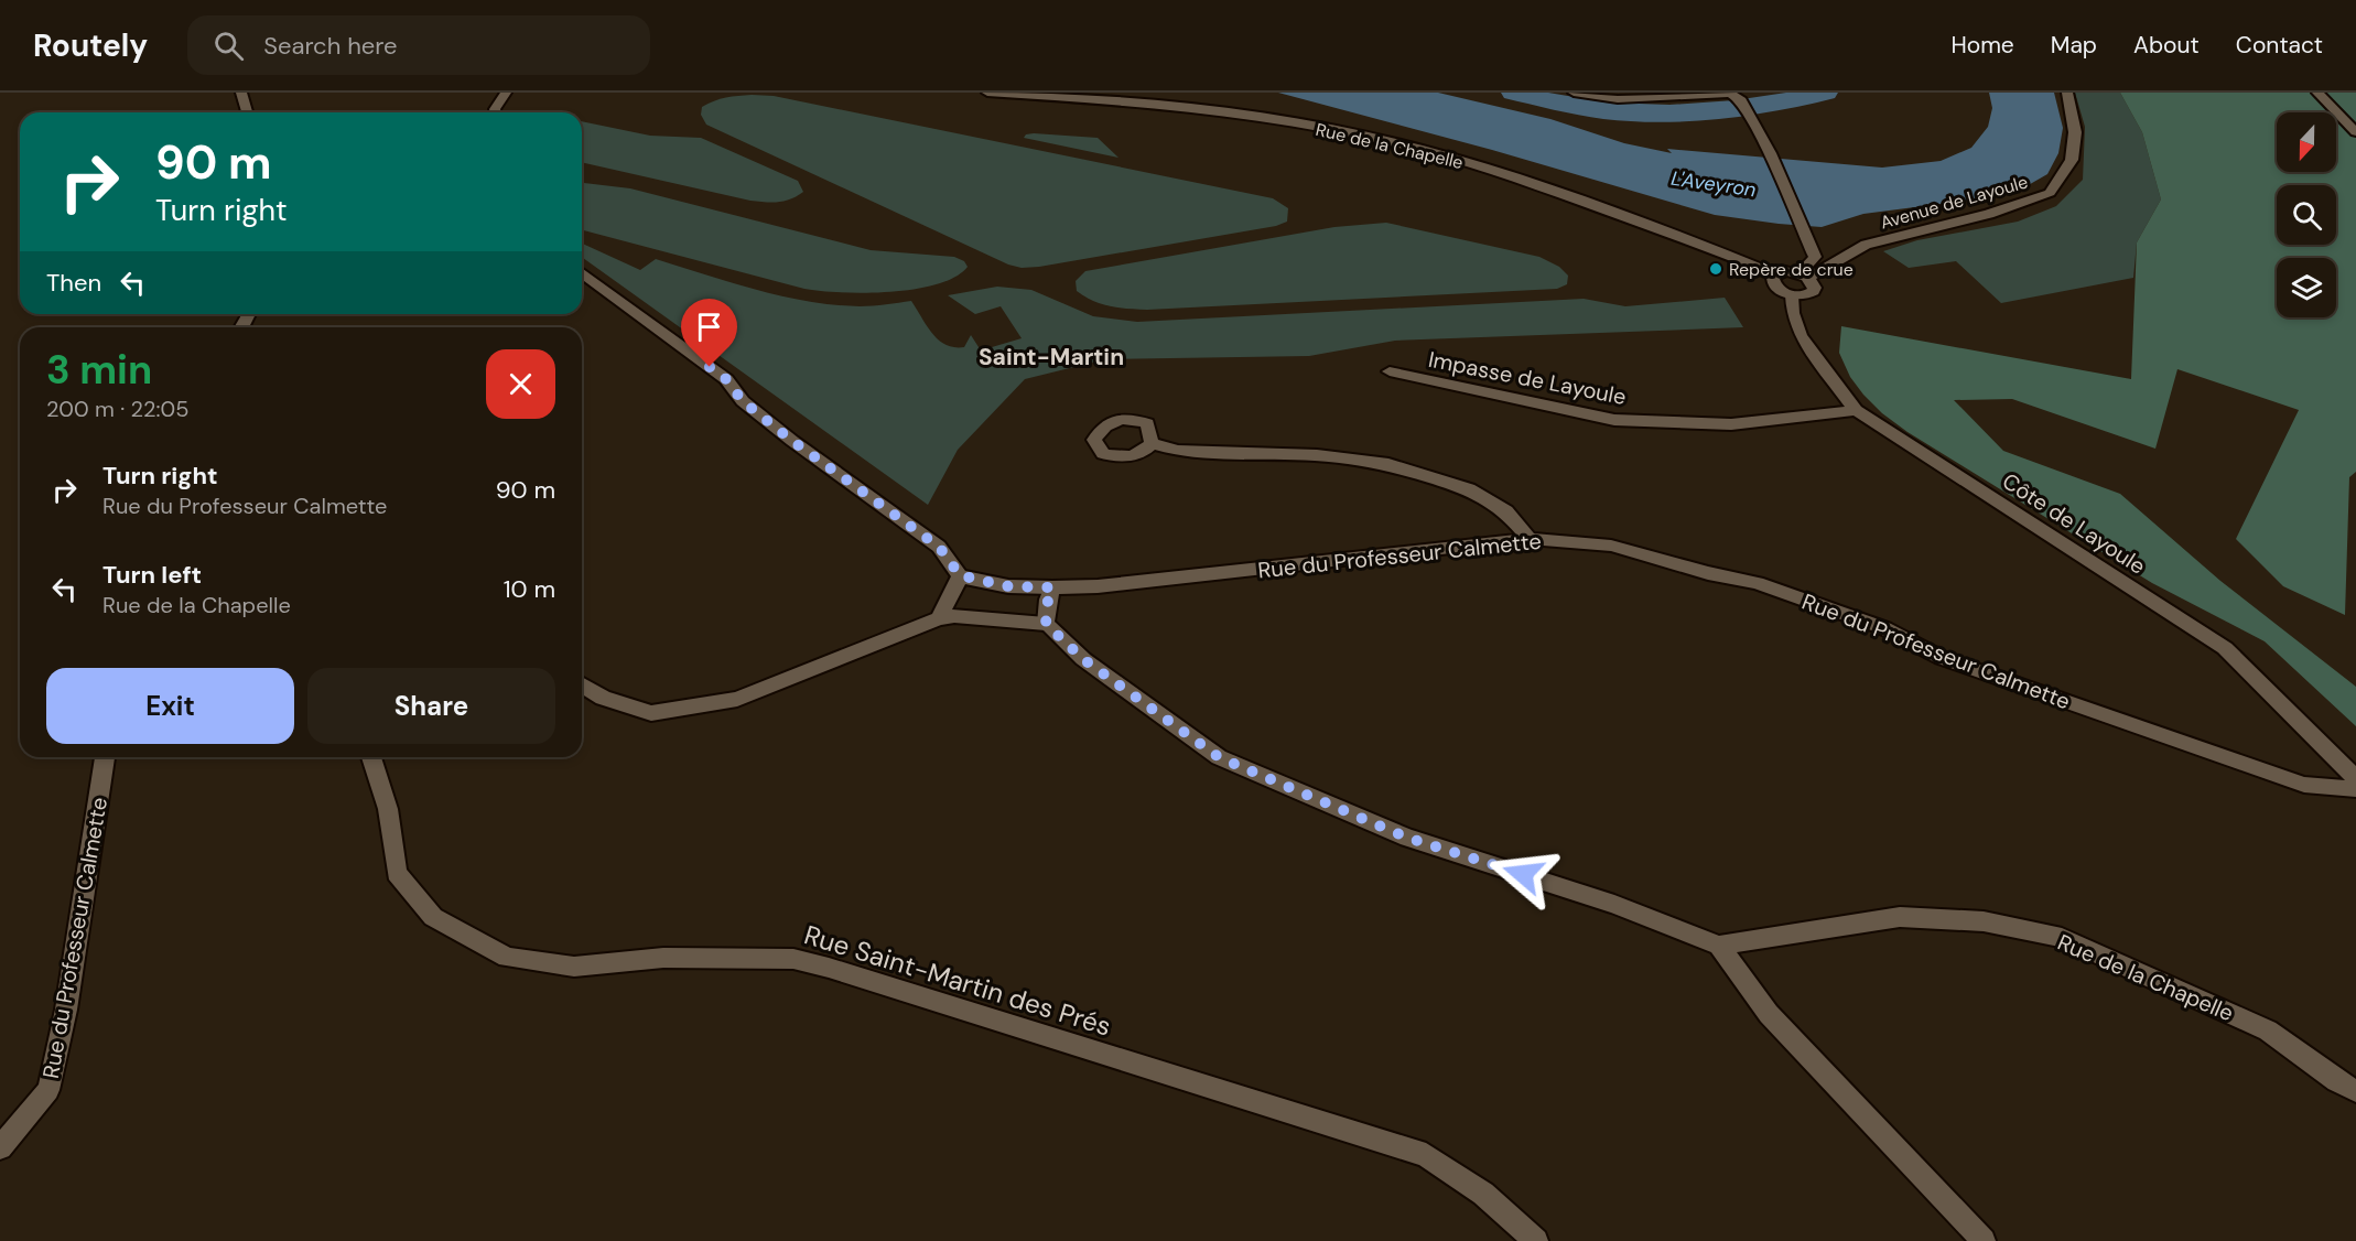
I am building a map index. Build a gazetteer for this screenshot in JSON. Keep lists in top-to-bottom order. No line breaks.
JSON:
{"streets":{"street":["Rue de la Chapelle","Avenue de Layoule","Impasse de Layoule","Côte de Layoule","Rue du Professeur Calmette","Rue Saint-Martin des Prés"]},"crossings":[["Impasse de Layoule","Côte de Layoule"]],"districts":["Saint-Martin"],"water":["L'Aveyron"],"places":["Repère de crue"],"north":"bottom","page":{"header":"Routely","search":"Search here","nav":["Home","Map","About","Contact"],"turn":["90 m","Turn right"],"then":"Then","heading":["3 min","200 m · 22:05"],"list":[{"name":"Turn right","note":"Rue du Professeur Calmette","value":"90 m"},{"name":"Turn left","note":"Rue de la Chapelle","value":"10 m"}],"buttons":["Exit","Share"]}}
